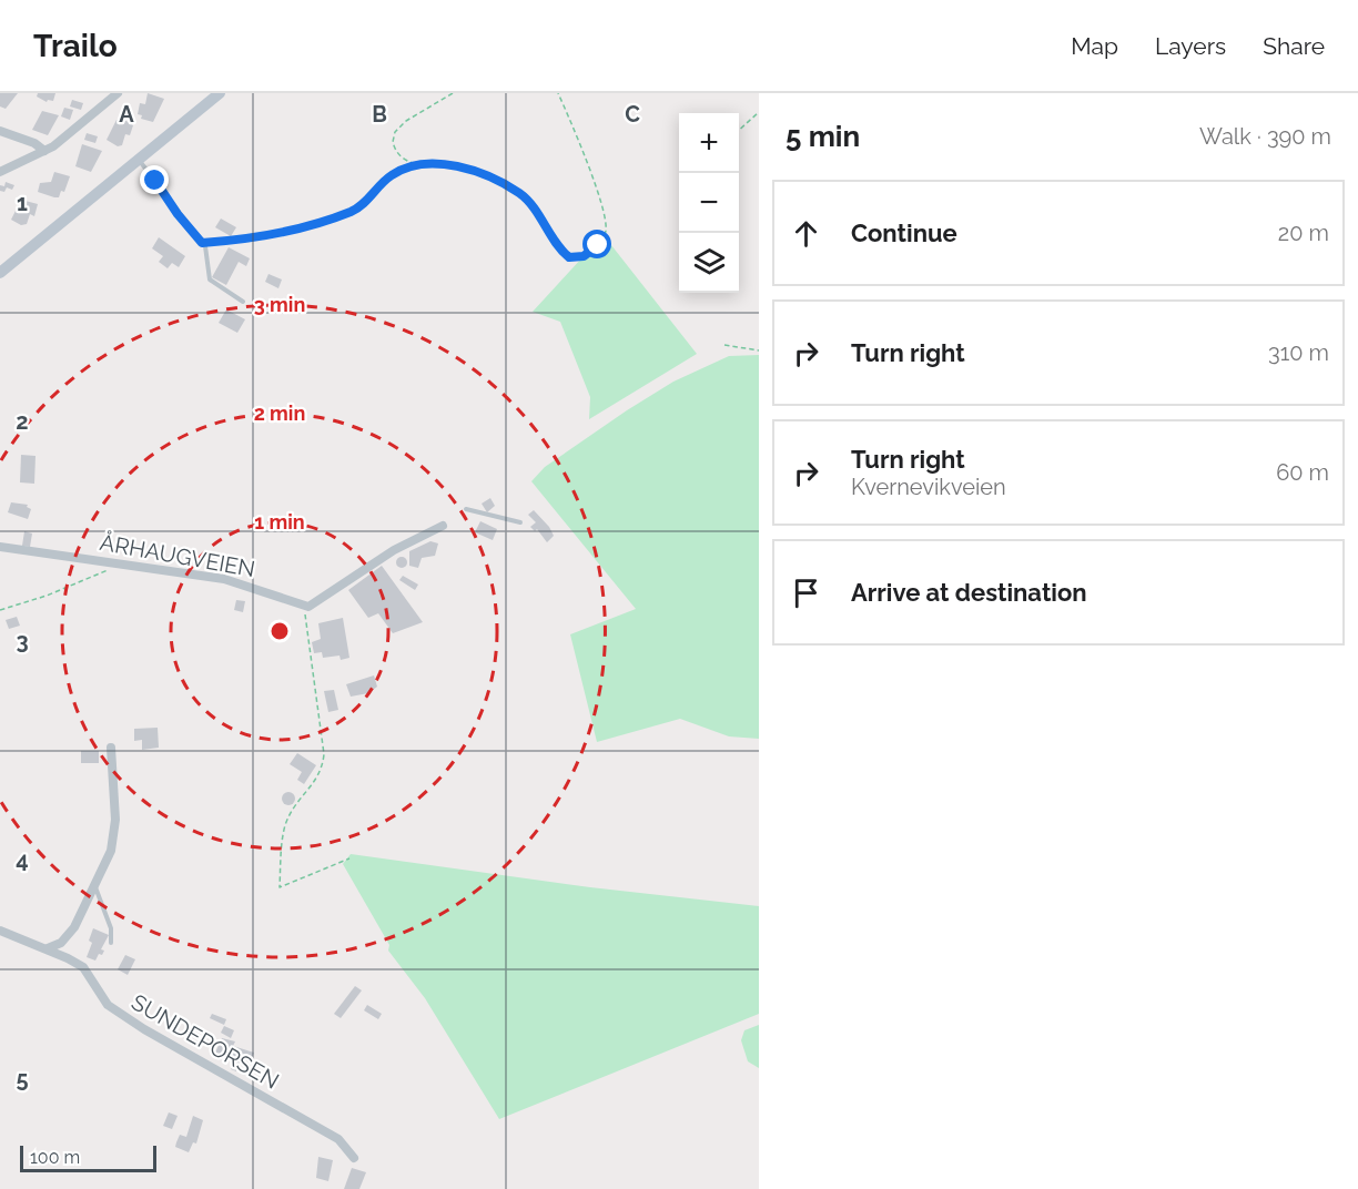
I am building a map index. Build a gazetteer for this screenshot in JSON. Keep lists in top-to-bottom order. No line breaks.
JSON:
{"streets":{"street":["ÅRHAUGVEIEN","SUNDEPORSEN"]},"scale_bar":"100 m","page":{"header":"Trailo","nav":["Map","Layers","Share"],"heading":["5 min","Walk · 390 m"],"map_buttons":["+","−"],"list":[["Continue","20 m"],["Turn right","310 m"],["Turn right","Kvernevikveien","60 m"],"Arrive at destination"],"scale":"100 m"},"grid":{"columns":["A","B","C"],"rows":["1","2","3","4","5"]},"rings":["3 min","2 min","1 min"]}
